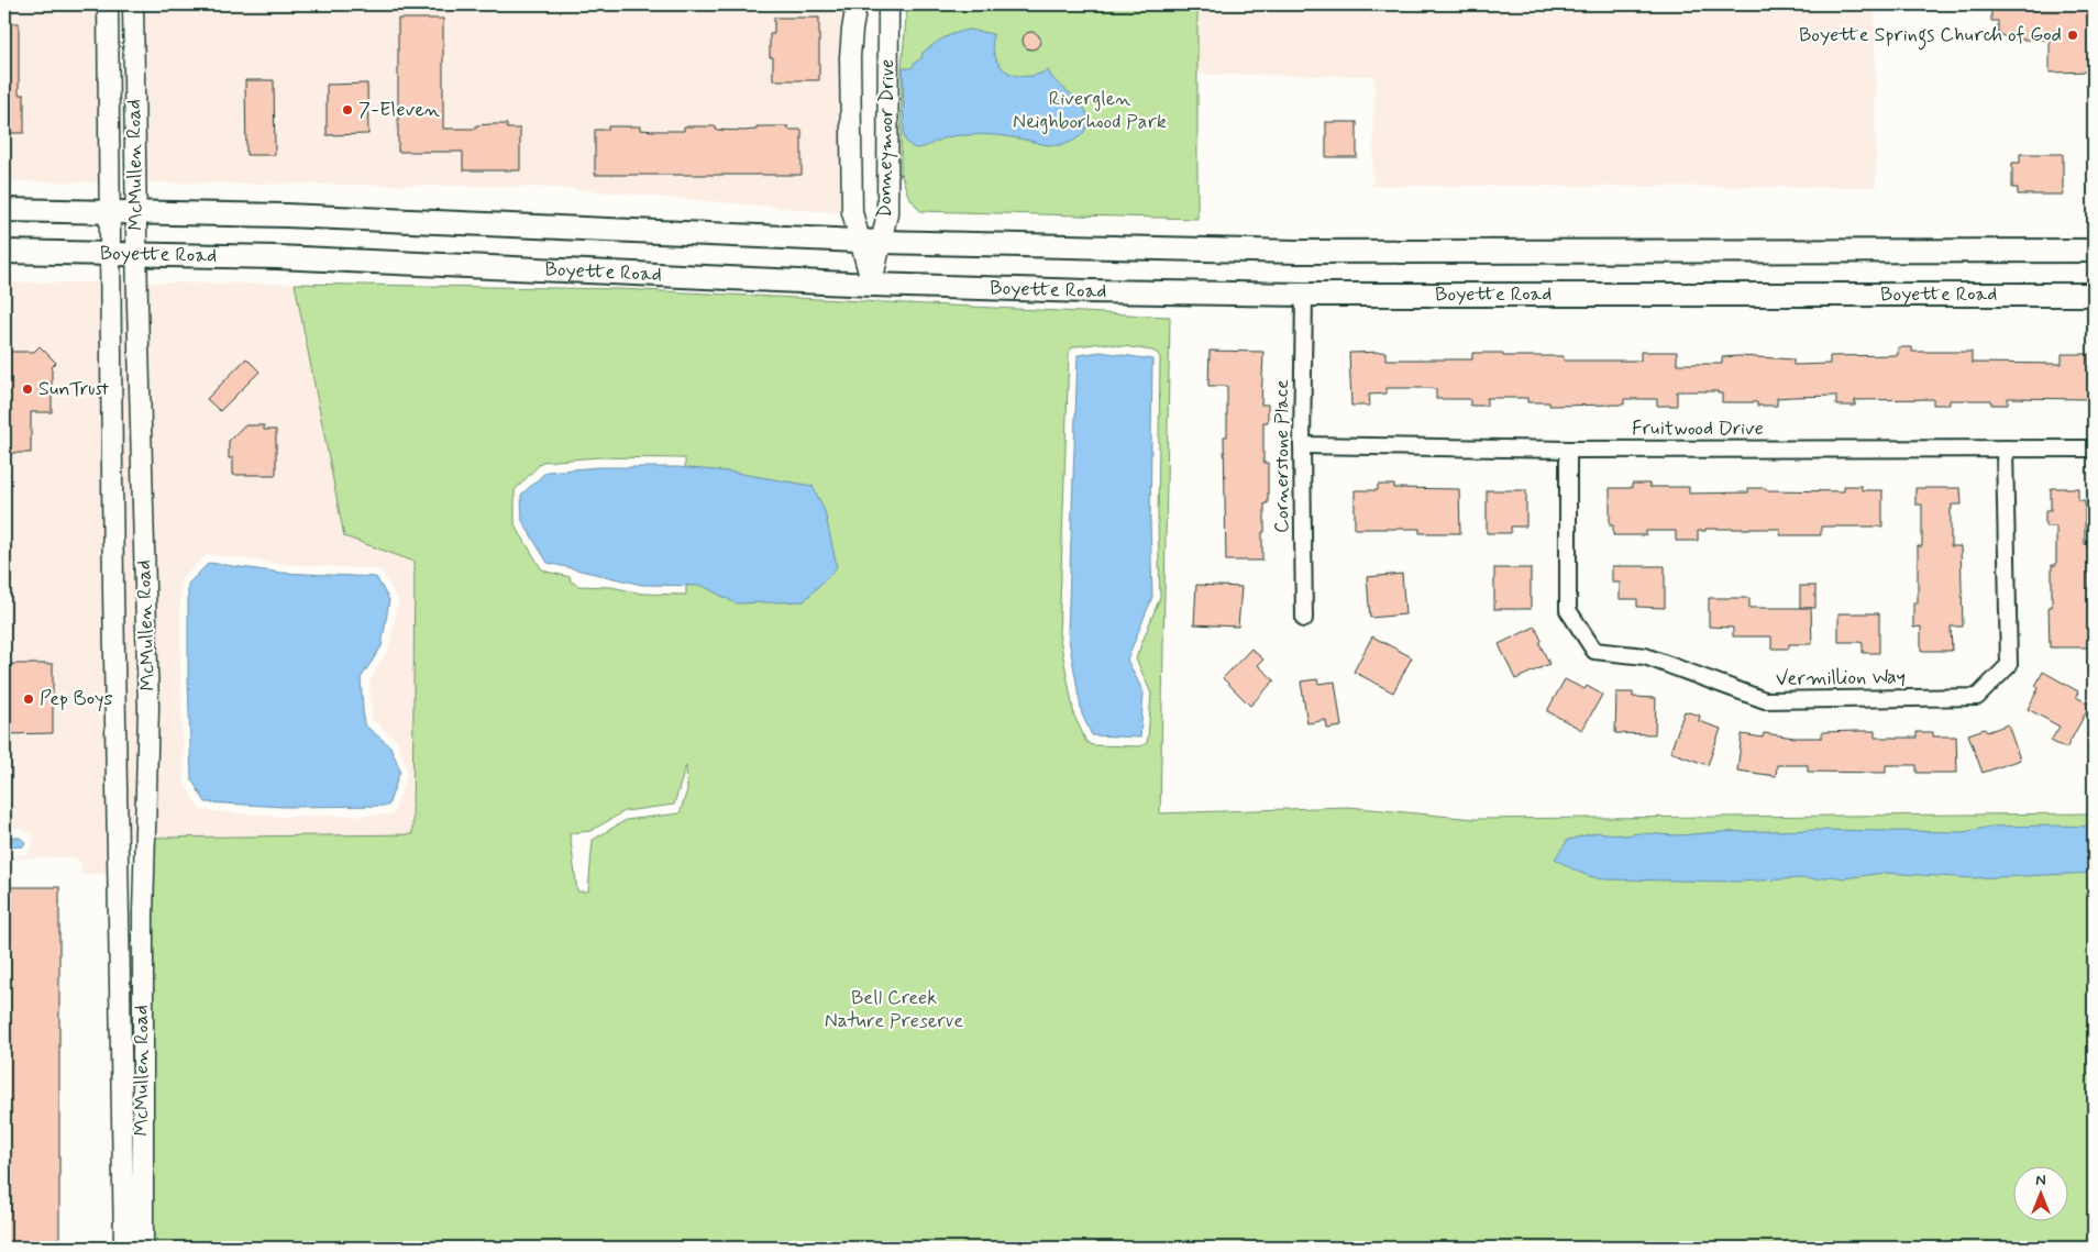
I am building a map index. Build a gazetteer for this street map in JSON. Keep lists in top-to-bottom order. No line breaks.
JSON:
{"streets":{"main road":["Boyette Road"],"street":["Donneymoor Drive","McMullen Road","Fruitwood Drive","Cornerstone Place","Vermillion Way"]},"crossings":[["Donneymoor Drive","Boyette Road"],["McMullen Road","Boyette Road"],["Boyette Road","Cornerstone Place"],["Fruitwood Drive","Cornerstone Place"],["Fruitwood Drive","Vermillion Way"]],"parks":["Riverglen Neighborhood Park","Bell Creek Nature Preserve"],"places":["Boyette Springs Church of God","7-Eleven","SunTrust","Pep Boys"],"north":"top"}
